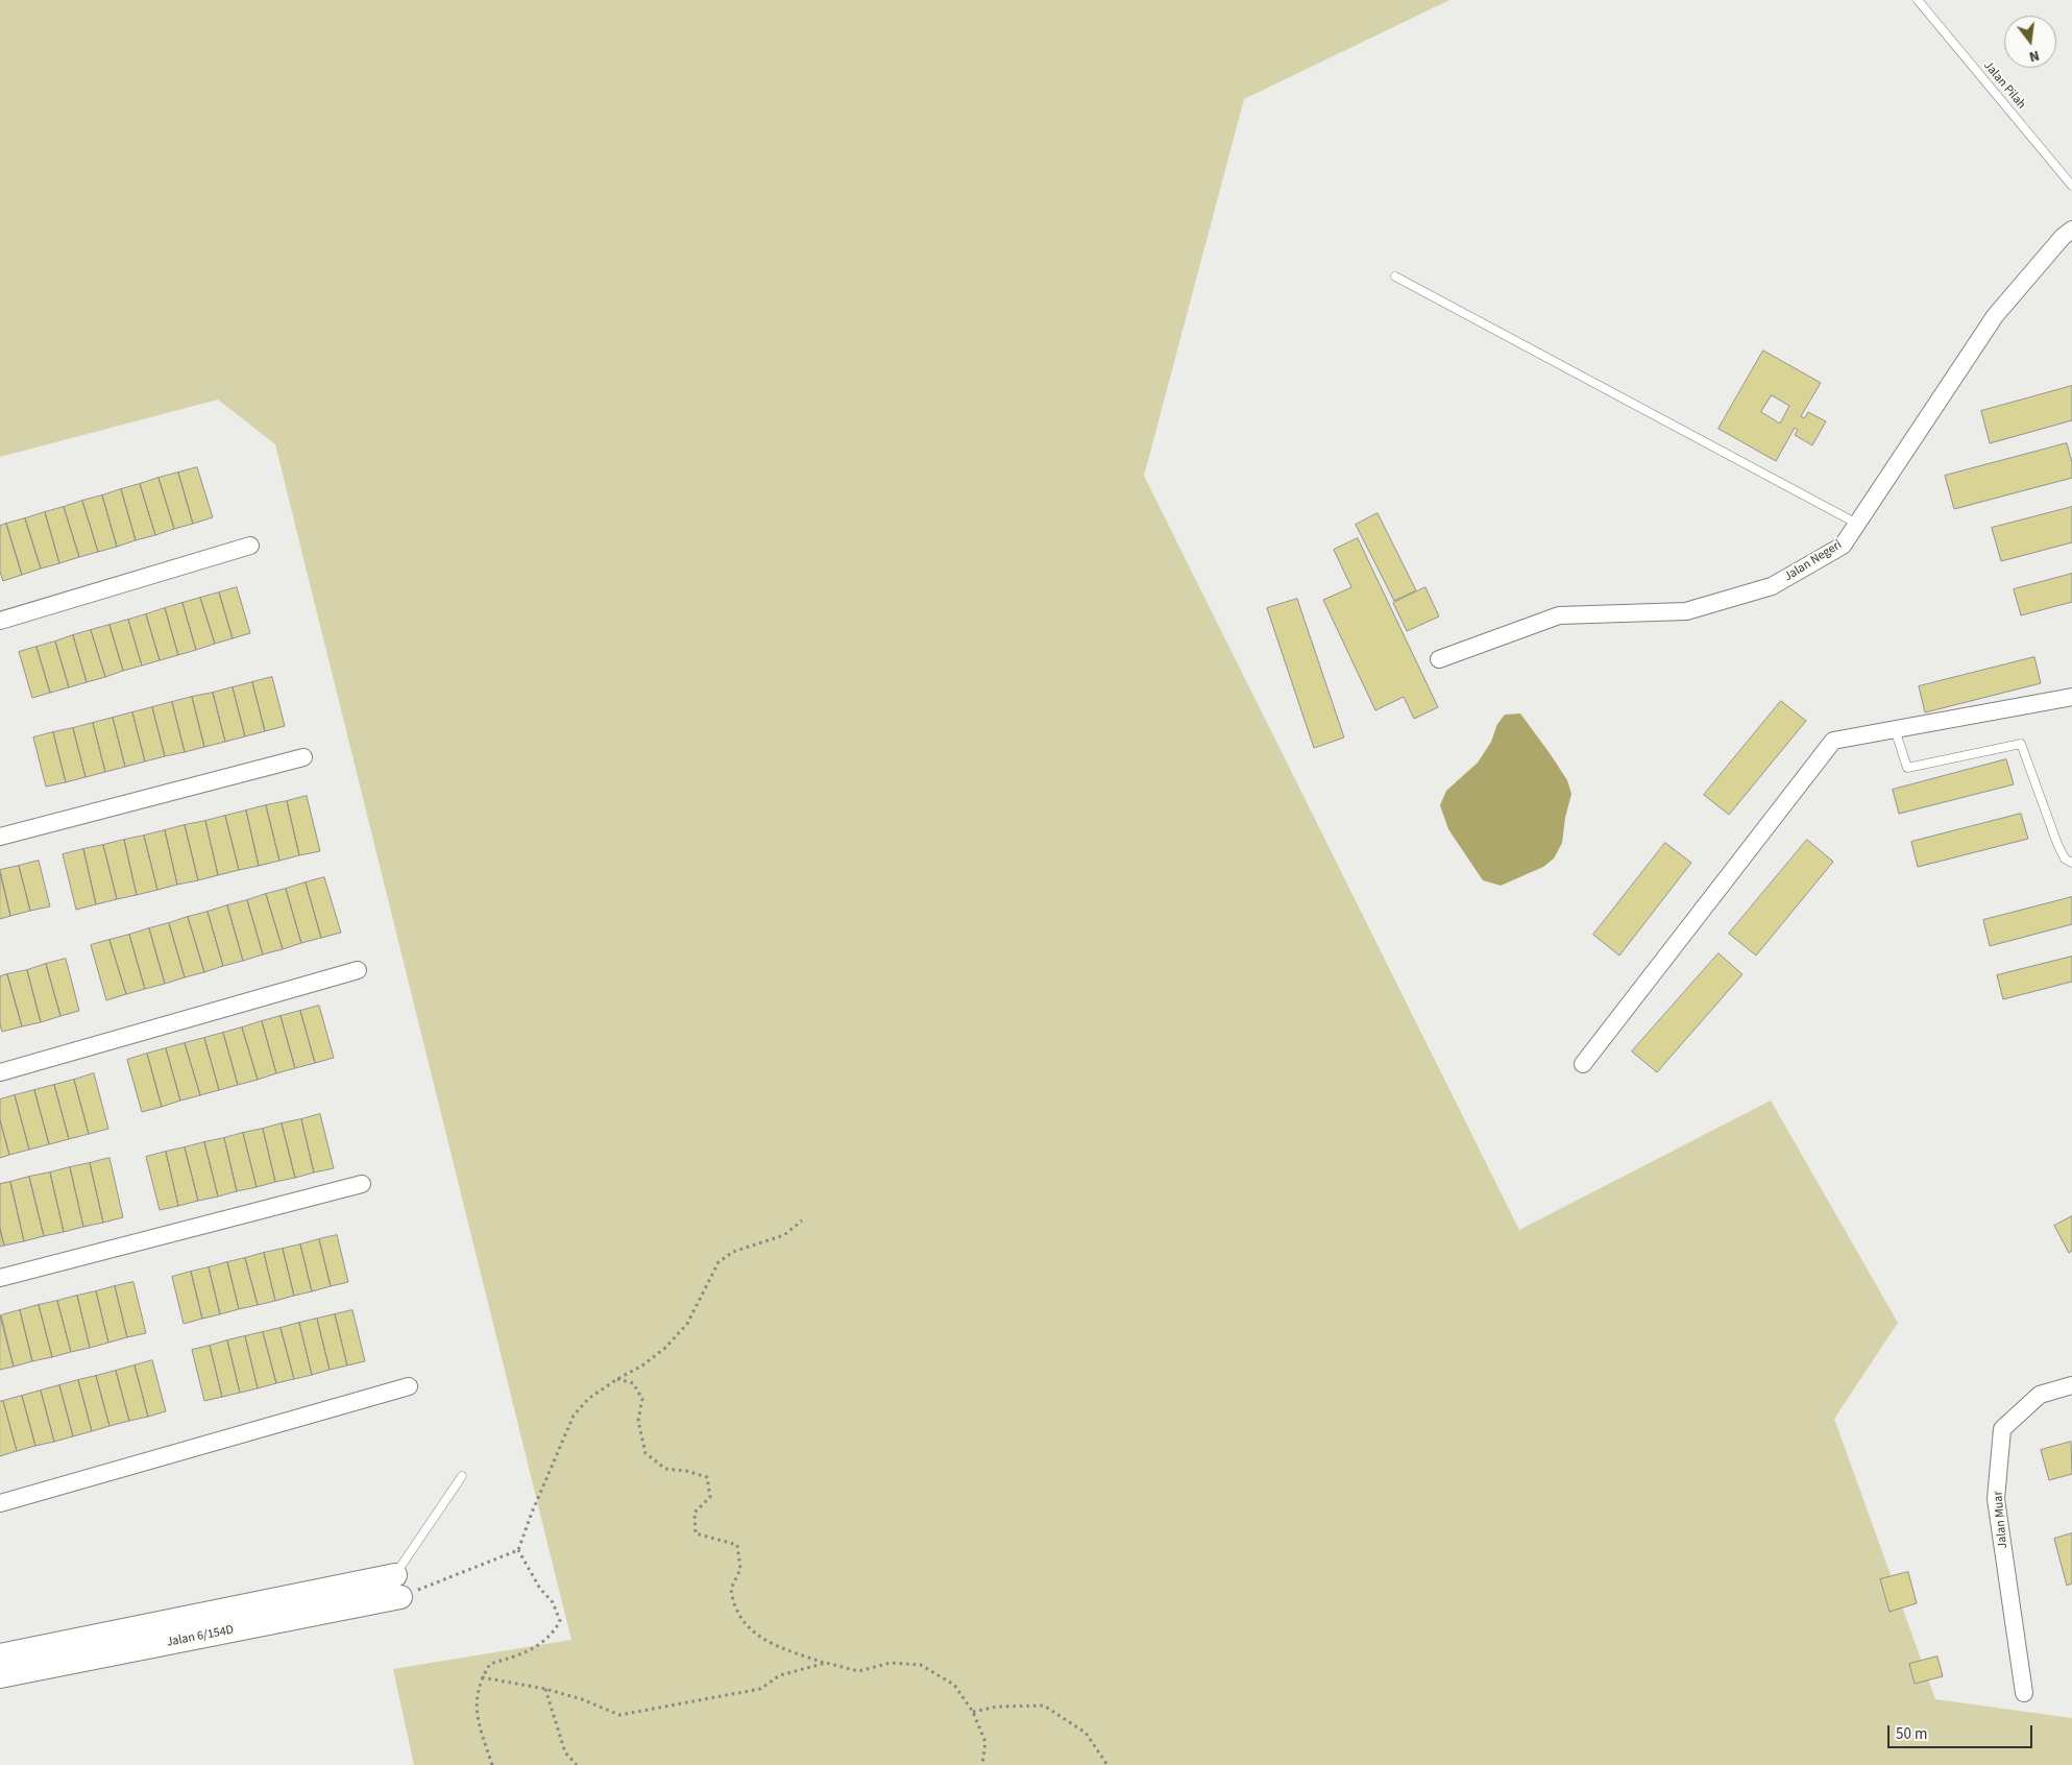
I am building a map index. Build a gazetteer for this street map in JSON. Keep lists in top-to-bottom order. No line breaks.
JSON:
{"streets":{"street":["Jalan Negeri","Jalan Muar","Jalan 6/154D"],"lane":["Jalan Pilah"]},"scale_bar":"50 m","north":"bottom"}
